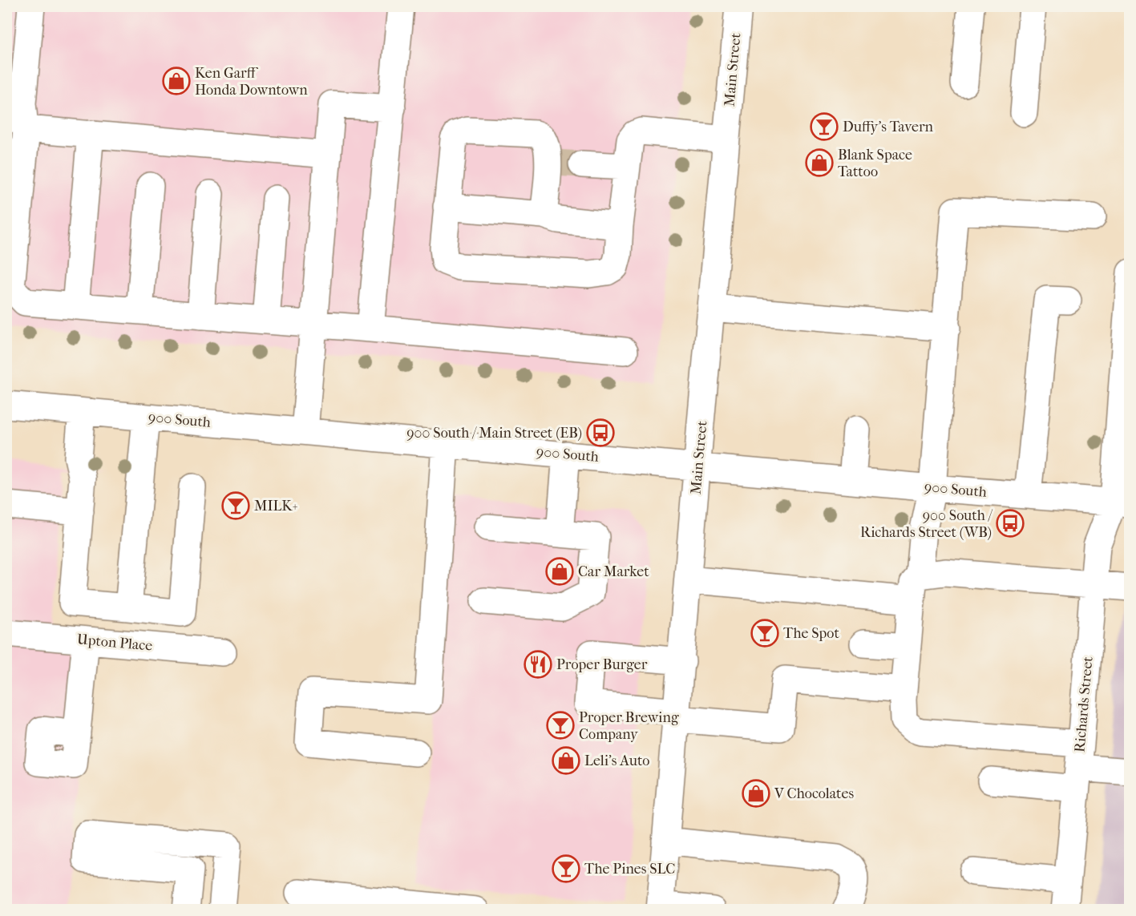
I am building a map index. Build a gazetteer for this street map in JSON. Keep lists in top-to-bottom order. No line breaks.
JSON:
{"streets":{"street":["Main Street","900 South","Upton Place","Richards Street"]},"crossings":[["Main Street","900 South"],["900 South","Richards Street"]],"places":{"shop":["Ken Garff Honda Downtown","Blank Space Tattoo","Car Market","Leli's Auto","V Chocolates"],"bar":["Duffy's Tavern","MILK+","The Spot","Proper Brewing Company","The Pines SLC"],"bus stop":["900 South / Main Street (EB)","900 South / Richards Street (WB)"],"restaurant":["Proper Burger"]}}
